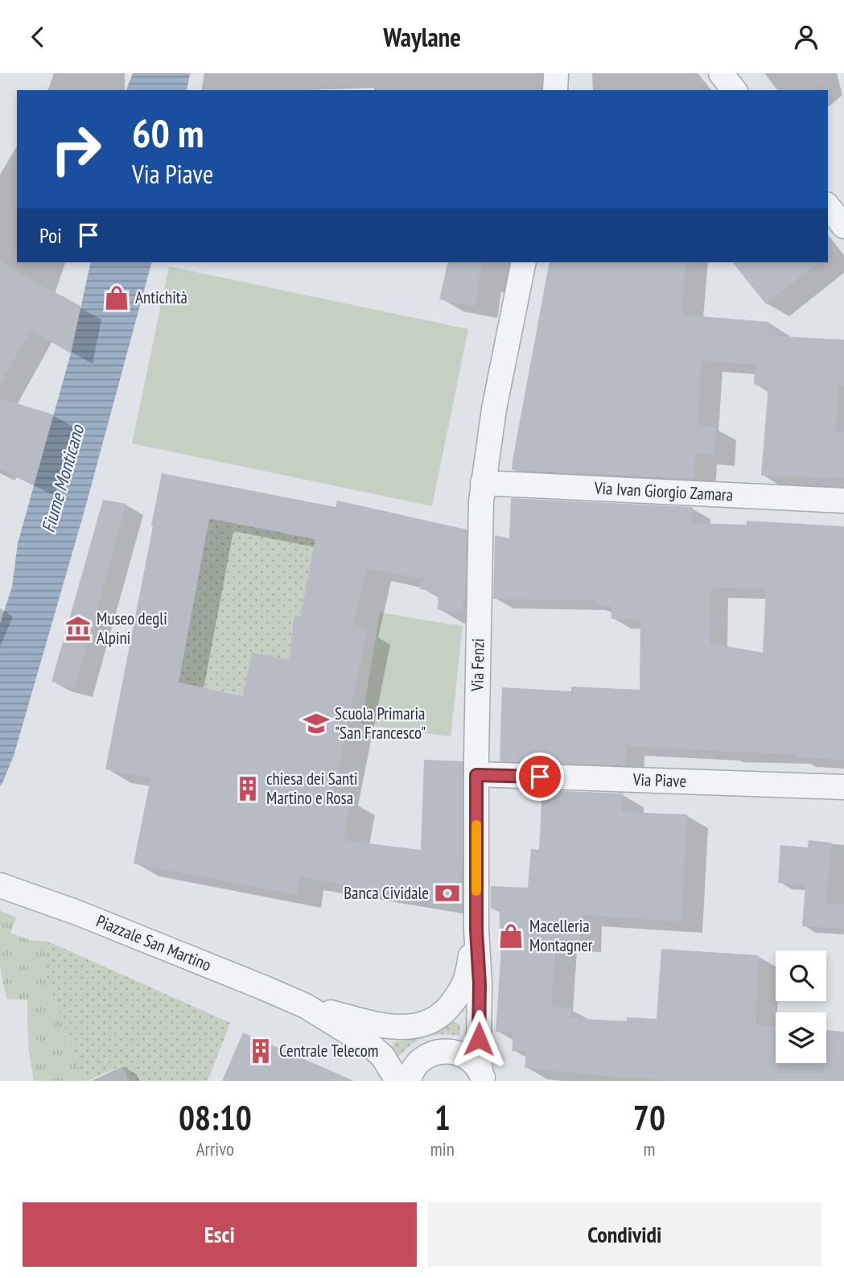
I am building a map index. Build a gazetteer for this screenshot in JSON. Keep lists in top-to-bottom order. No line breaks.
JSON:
{"streets":{"street":["Via Ivan Giorgio Zamara","Via Fenzi","Via Piave","Piazzale San Martino"]},"crossings":[["Via Ivan Giorgio Zamara","Via Fenzi"],["Via Fenzi","Via Piave"],["Via Fenzi","Piazzale San Martino"]],"water":["Fiume Monticano"],"places":{"shop":["Antichità","Macelleria Montagner"],"museum":["Museo degli Alpini"],"school or university":["Scuola Primaria \"San Francesco\""],"building":["chiesa dei Santi Martino e Rosa","Centrale Telecom"],"bank":["Banca Cividale"]},"page":{"header":"Waylane","turn":["60 m","Via Piave"],"then":"Poi","eta":["08:10","Arrivo","1","min","70","m"],"buttons":["Esci","Condividi"]}}
